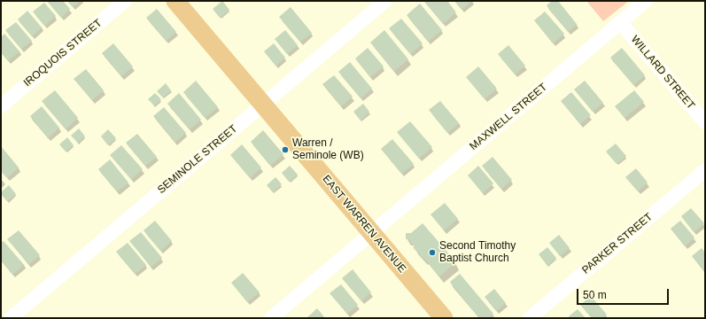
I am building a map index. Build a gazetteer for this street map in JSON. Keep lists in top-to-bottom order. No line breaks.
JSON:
{"streets":{"main road":["EAST WARREN AVENUE"],"street":["IROQUOIS STREET","WILLARD STREET","MAXWELL STREET","SEMINOLE STREET","PARKER STREET"]},"crossings":[["WILLARD STREET","MAXWELL STREET"],["MAXWELL STREET","EAST WARREN AVENUE"],["SEMINOLE STREET","EAST WARREN AVENUE"]],"places":["Warren / Seminole (WB)","Second Timothy Baptist Church"],"scale_bar":"50 m"}
